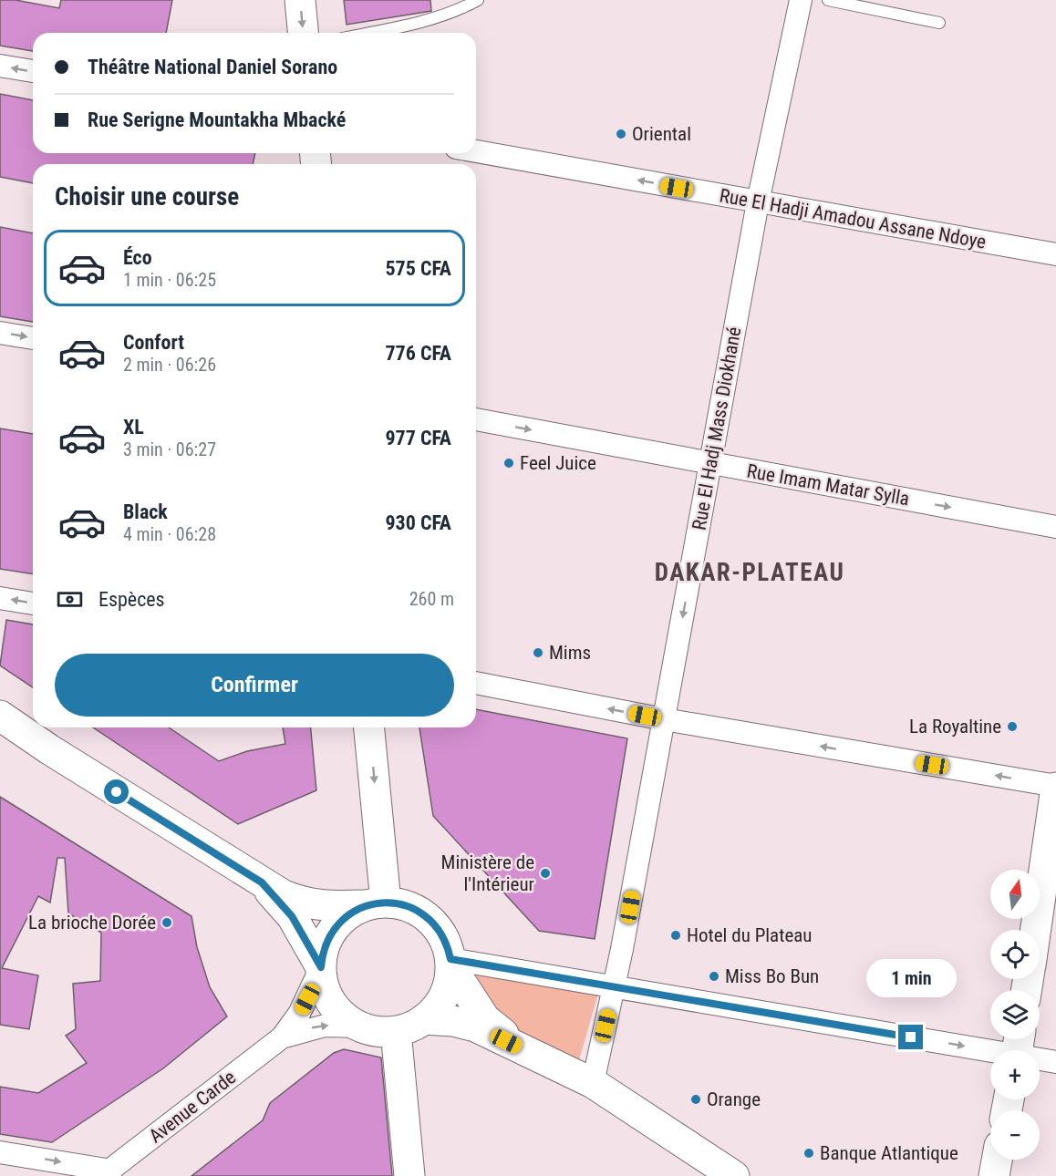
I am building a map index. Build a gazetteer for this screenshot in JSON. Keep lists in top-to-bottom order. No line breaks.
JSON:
{"streets":{"street":["Rue El Hadji Amadou Assane Ndoye","Rue El Hadj Mass Diokhané","Rue Imam Matar Sylla","Avenue Carde"]},"crossings":[["Rue El Hadji Amadou Assane Ndoye","Rue El Hadj Mass Diokhané"],["Rue El Hadj Mass Diokhané","Rue Imam Matar Sylla"]],"one_way":["Rue El Hadji Amadou Assane Ndoye","Rue Imam Matar Sylla"],"districts":["DAKAR-PLATEAU"],"places":["Oriental","Feel Juice","Mims","La Royaltine","Ministère de l'Intérieur","La brioche Dorée","Hotel du Plateau","Miss Bo Bun","Orange","Banque Atlantique"],"north":"top","page":{"banner":["Théâtre National Daniel Sorano","Rue Serigne Mountakha Mbacké"],"heading":"Choisir une course","list":[{"name":"Éco","note":"1 min · 06:25","value":"575 CFA"},{"name":"Confort","note":"2 min · 06:26","value":"776 CFA"},{"name":"XL","note":"3 min · 06:27","value":"977 CFA"},{"name":"Black","note":"4 min · 06:28","value":"930 CFA"}],"pay":["Espèces","260 m"],"buttons":"Confirmer","map_buttons":["+","−"],"bubble":"1 min"}}
